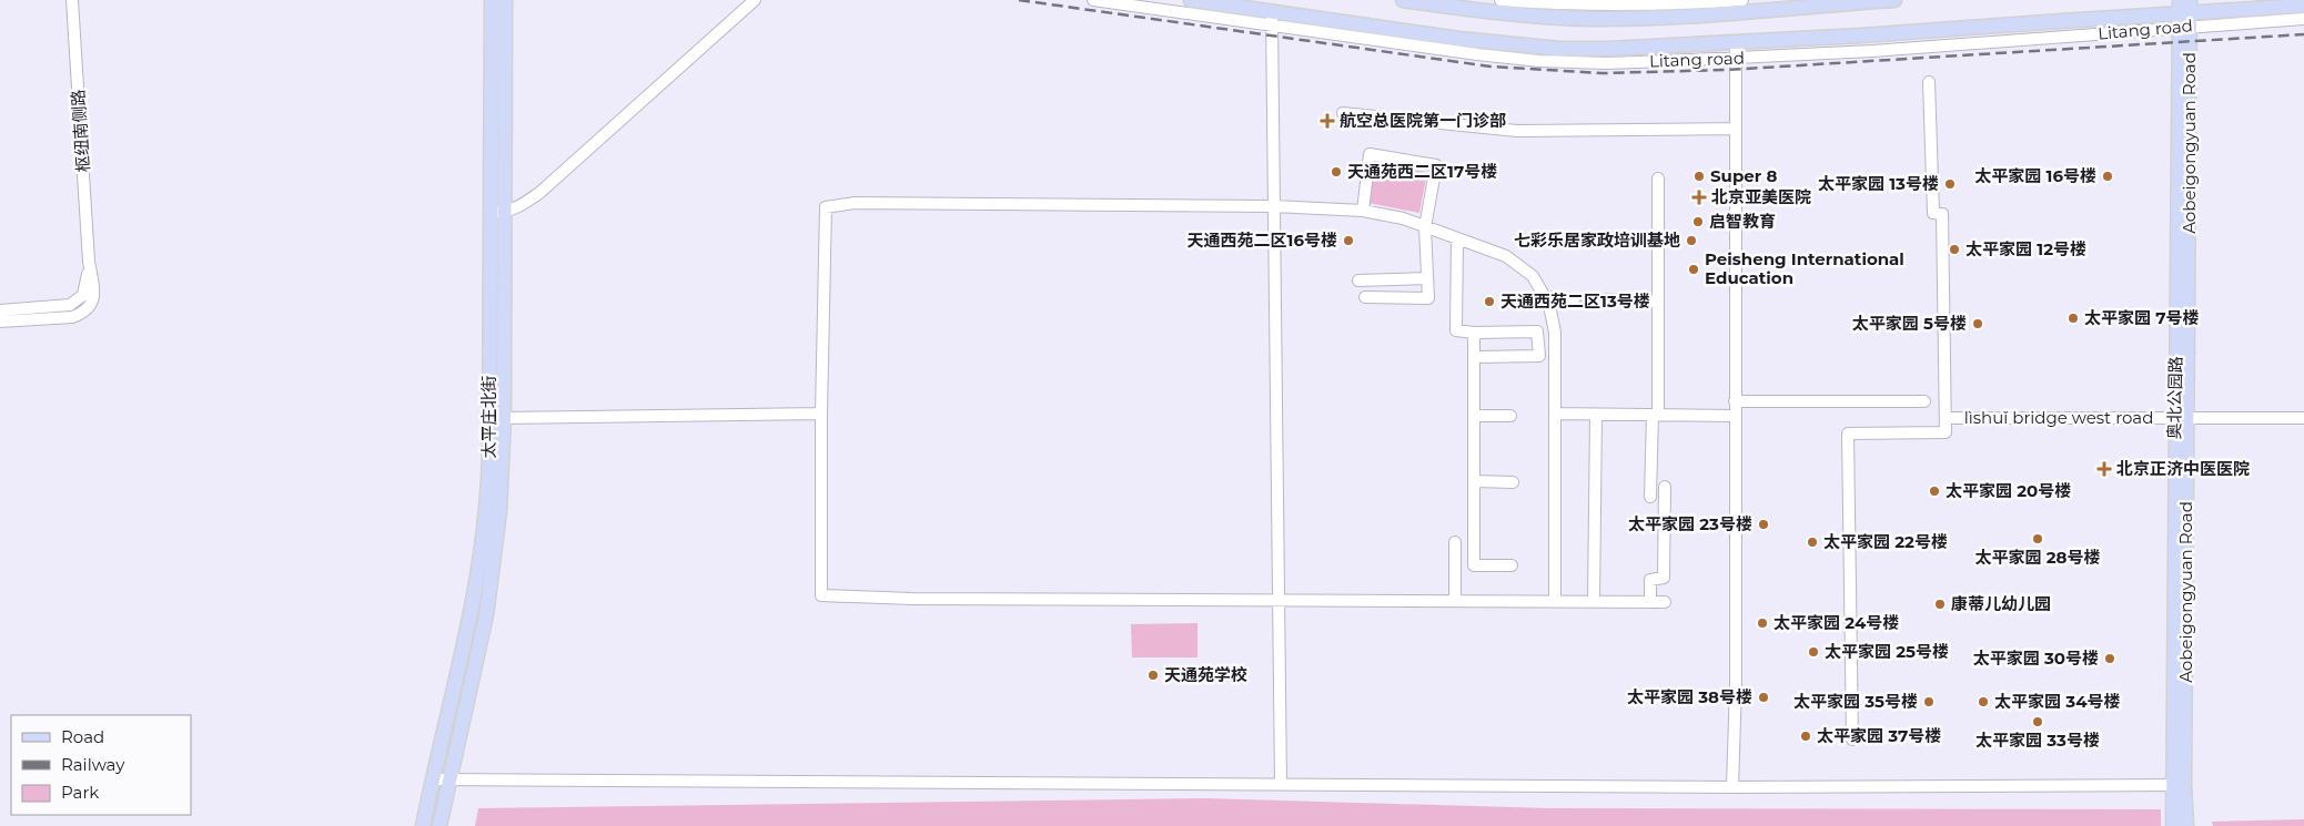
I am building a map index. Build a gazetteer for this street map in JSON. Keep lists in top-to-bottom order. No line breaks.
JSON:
{"streets":{"main road":["Litang road","Aobeigongyuan Road","太平庄北街"],"street":["枢纽南侧路","lìshuǐ bridge west road"]},"crossings":[["Litang road","Aobeigongyuan Road"],["Aobeigongyuan Road","lìshuǐ bridge west road"]],"places":{"health":["航空总医院第一门诊部","北京亚美医院","北京正济中医医院"],"other":["天通苑西二区17号楼","Super 8","太平家园 16号楼","太平家园 13号楼","启智教育","天通西苑二区16号楼","七彩乐居家政培训基地","太平家园 12号楼","Peisheng International Education","天通西苑二区13号楼","太平家园 7号楼","太平家园 5号楼","太平家园 20号楼","太平家园 23号楼","太平家园 28号楼","太平家园 22号楼","康蒂儿幼儿园","太平家园 24号楼","太平家园 25号楼","太平家园 30号楼","天通苑学校","太平家园 38号楼","太平家园 35号楼","太平家园 34号楼","太平家园 33号楼","太平家园 37号楼"]},"legend":["Road","Railway","Park"]}
